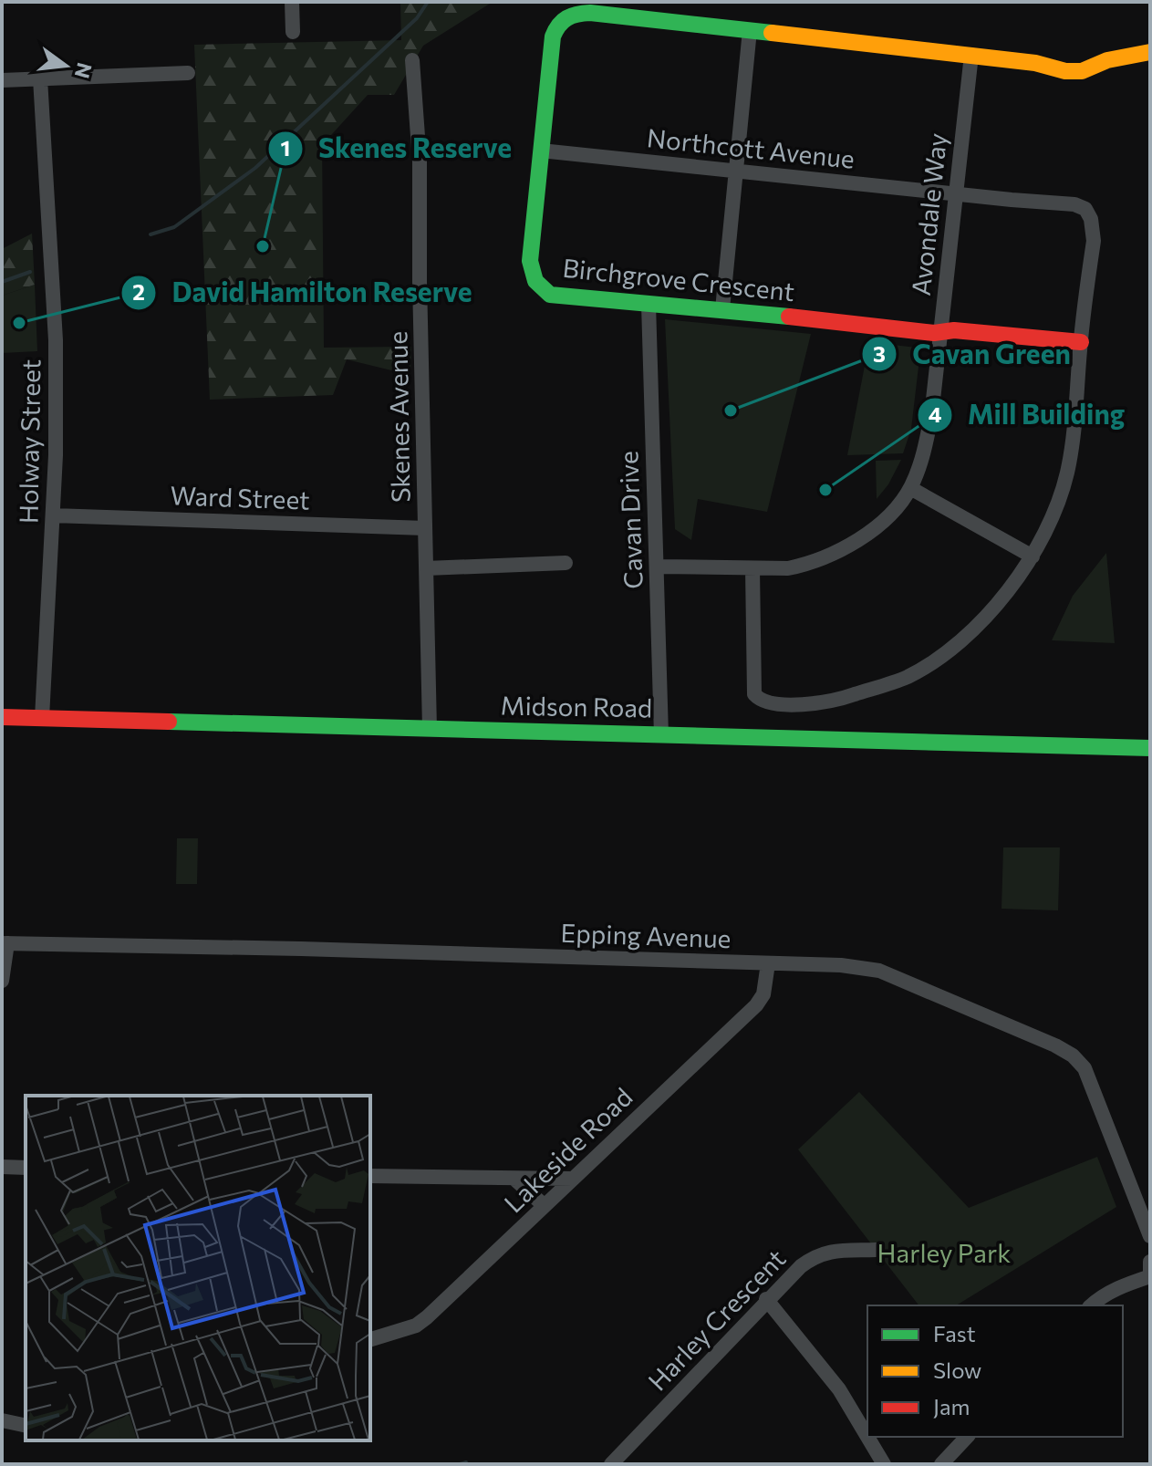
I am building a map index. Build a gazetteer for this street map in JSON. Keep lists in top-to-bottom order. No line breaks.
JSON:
{"streets":{"street":["Northcott Avenue","Avondale Way","Birchgrove Crescent","Skenes Avenue","Holway Street","Ward Street","Cavan Drive","Midson Road","Epping Avenue","Lakeside Road","Harley Crescent"]},"crossings":[["Northcott Avenue","Avondale Way"],["Northcott Avenue","Birchgrove Crescent"],["Avondale Way","Birchgrove Crescent"],["Avondale Way","Cavan Drive"],["Birchgrove Crescent","Cavan Drive"],["Skenes Avenue","Ward Street"],["Skenes Avenue","Midson Road"],["Holway Street","Ward Street"],["Holway Street","Midson Road"],["Cavan Drive","Midson Road"],["Epping Avenue","Lakeside Road"]],"parks":["Harley Park"],"places":["Skenes Reserve","David Hamilton Reserve","Cavan Green","Mill Building"],"legend":["Fast","Slow","Jam"],"north":"right"}
